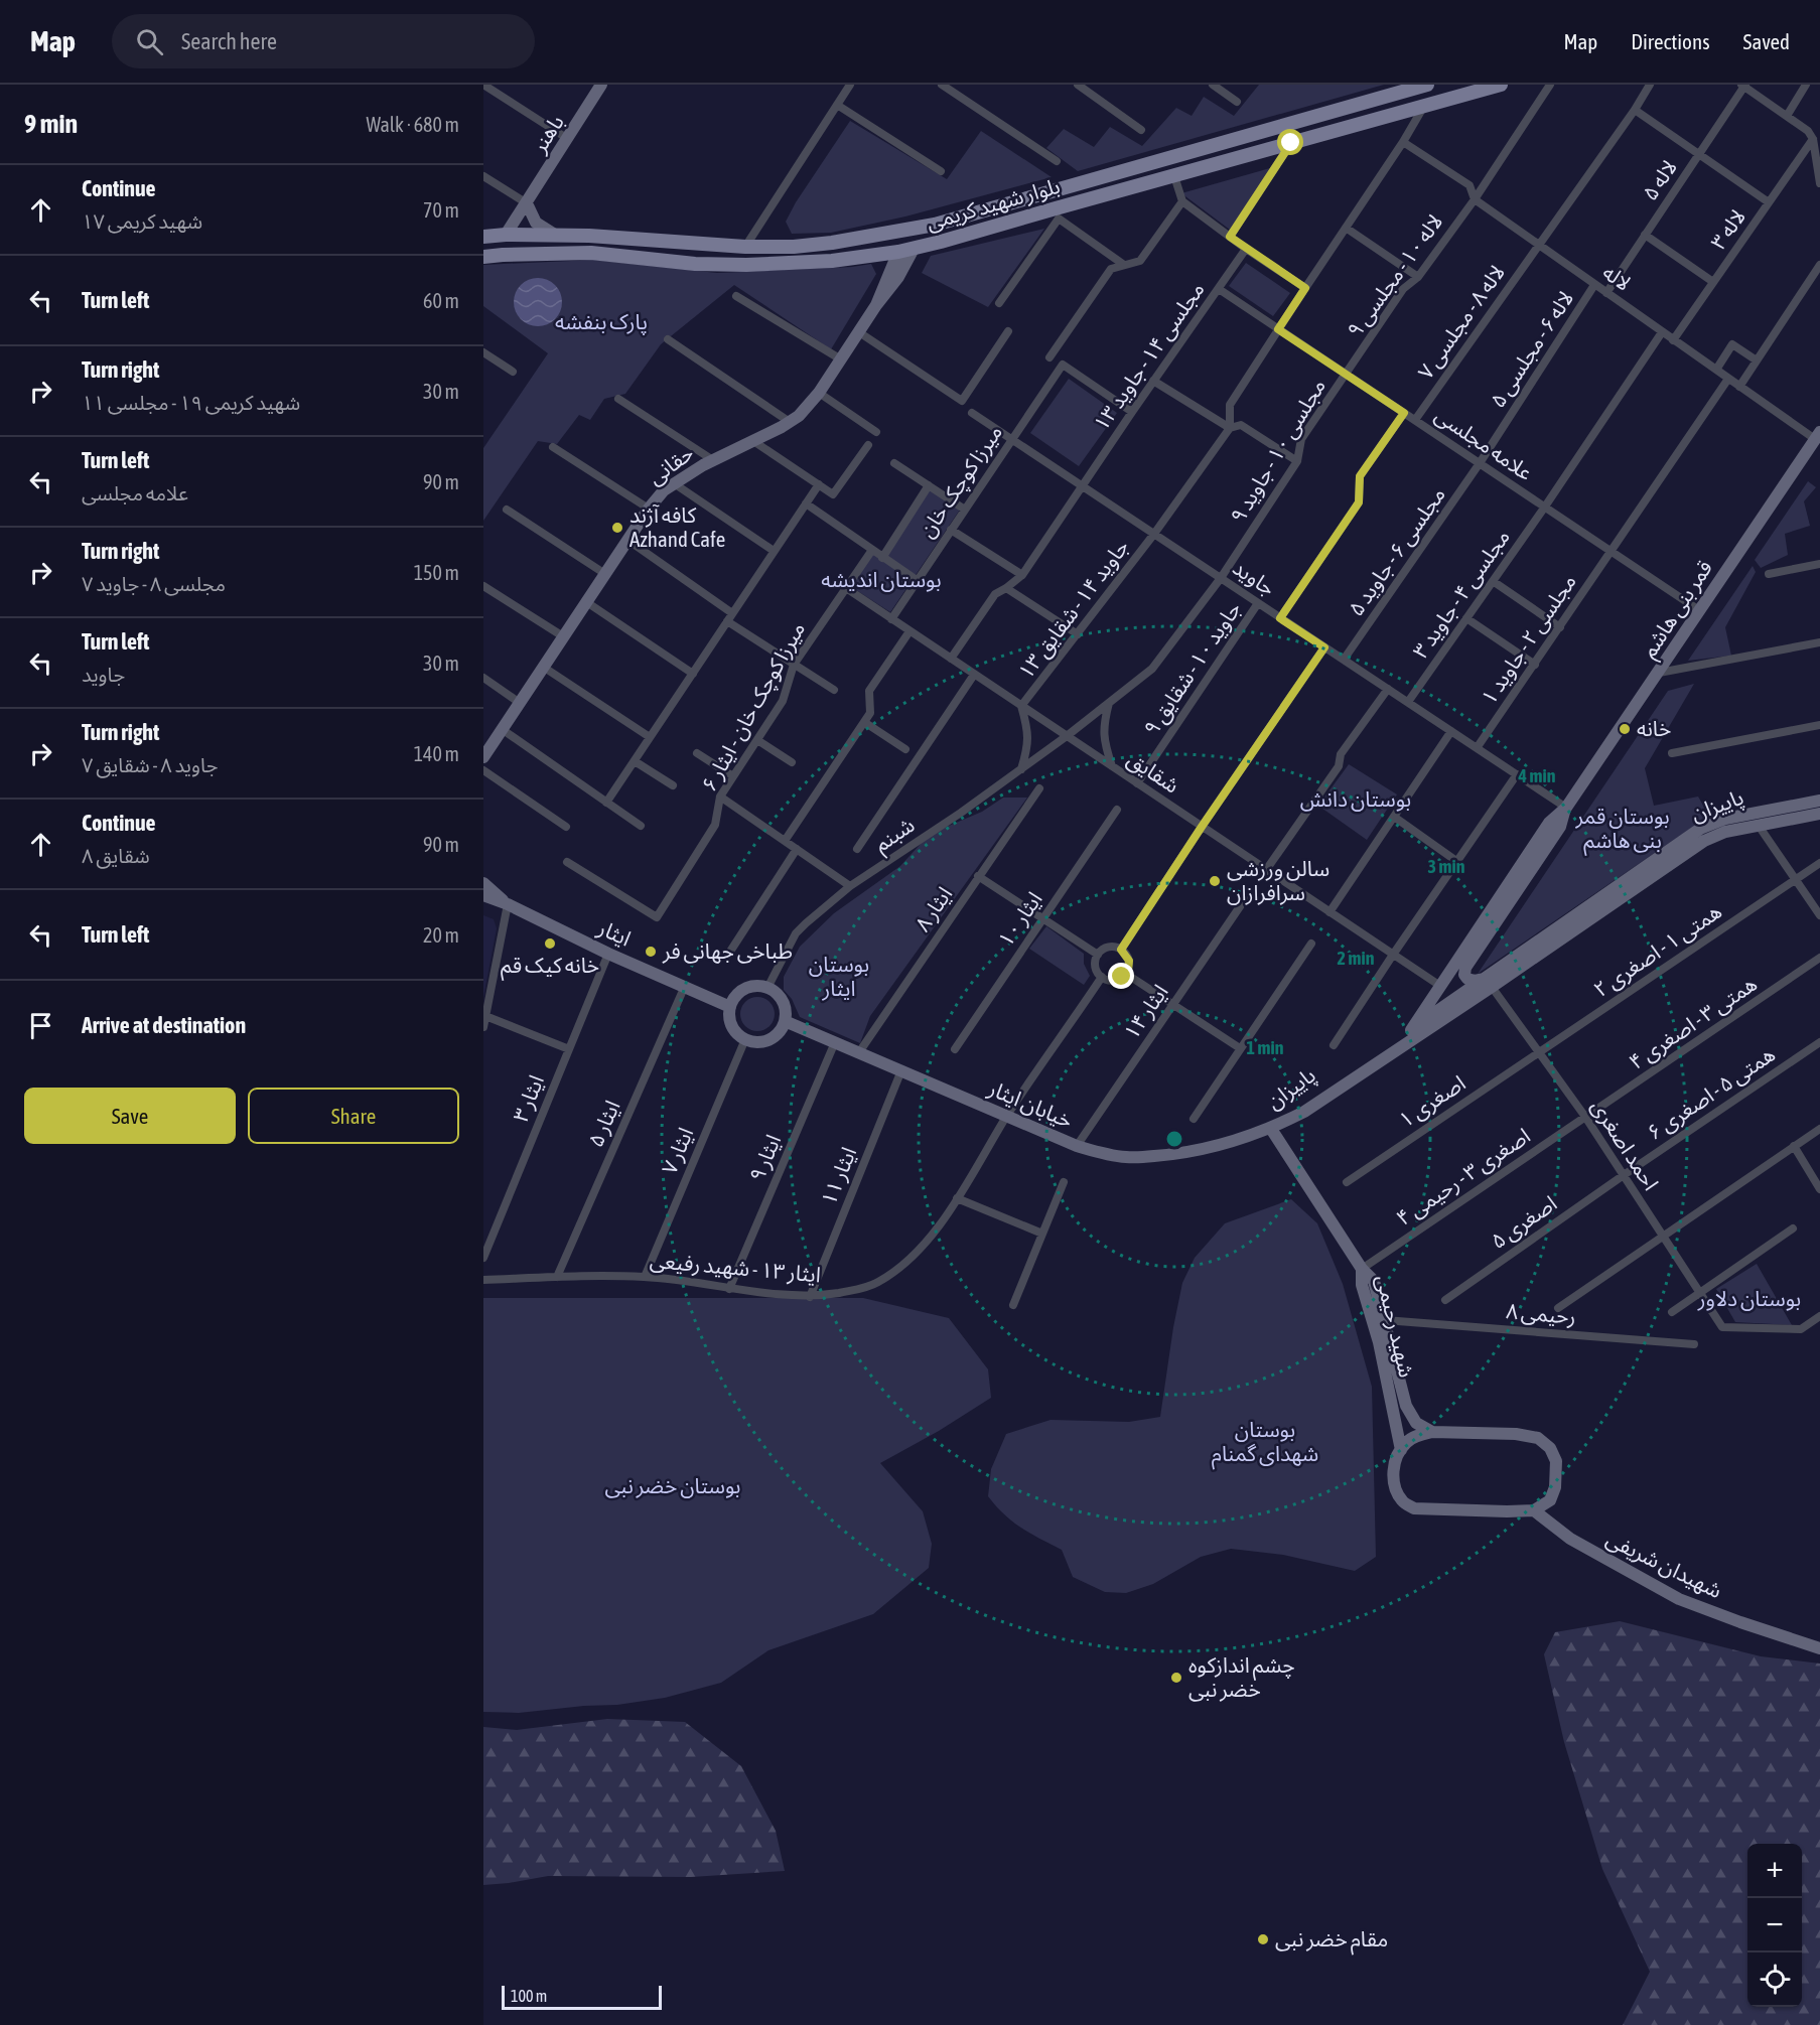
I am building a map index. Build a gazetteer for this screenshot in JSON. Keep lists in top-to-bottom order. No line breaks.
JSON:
{"streets":{"main road":["باهنر","بلوار شهید کریمی","حقانی","قمر بنی هاشم","پاییزان","ایثار","خیابان ایثار","شهید رحیمی","شهیدان شریفی"],"street":["لاله ۵","لاله ۳","لاله ۱۰ - مجلسی ۹","لاله","لاله ۸ - مجلسی ۷","لاله ۶ - مجلسی ۵","مجلسی ۱۴ - جاوید ۱۳","علامه مجلسی","مجلسی ۱۰ - جاوید ۹","میرزا کوچک خان","مجلسی ۶ - جاوید ۵","جاوید","مجلسی ۴ - جاوید ۳","جاوید ۱۴ - شقایق ۱۳","مجلسی ۲ - جاوید ۱","جاوید ۱۰ - شقایق ۹","میرزا کوچک خان - ایثار ۶","شقایق","شبنم","ایثار ۸","ایثار ۱۰","همتی ۱ - اصغری ۲","ایثار ۱۴","همتی ۳ - اصغری ۴","همتی ۵ - اصغری ۶","ایثار ۳","اصغری ۱","ایثار ۵","احمد اصغری","ایثار ۷","ایثار ۹","ایثار ۱۱","اصغری ۳ - رحیمی ۴","اصغری ۵","ایثار ۱۳ - شهید رفیعی","رحیمی ۸"]},"crossings":[["باهنر","بلوار شهید کریمی"],["لاله ۵","لاله"],["لاله ۳","لاله"],["لاله ۱۰ - مجلسی ۹","لاله"],["لاله ۱۰ - مجلسی ۹","علامه مجلسی"],["لاله ۱۰ - مجلسی ۹","مجلسی ۱۰ - جاوید ۹"],["لاله","لاله ۸ - مجلسی ۷"],["لاله","لاله ۶ - مجلسی ۵"],["لاله","مجلسی ۴ - جاوید ۳"],["لاله","قمر بنی هاشم"],["لاله","مجلسی ۲ - جاوید ۱"],["لاله ۸ - مجلسی ۷","علامه مجلسی"],["لاله ۶ - مجلسی ۵","علامه مجلسی"],["لاله ۶ - مجلسی ۵","مجلسی ۶ - جاوید ۵"],["مجلسی ۱۴ - جاوید ۱۳","علامه مجلسی"],["مجلسی ۱۴ - جاوید ۱۳","میرزا کوچک خان"],["مجلسی ۱۴ - جاوید ۱۳","جاوید"],["مجلسی ۱۴ - جاوید ۱۳","شقایق"],["علامه مجلسی","مجلسی ۱۰ - جاوید ۹"],["علامه مجلسی","مجلسی ۶ - جاوید ۵"],["علامه مجلسی","مجلسی ۴ - جاوید ۳"],["علامه مجلسی","قمر بنی هاشم"],["علامه مجلسی","مجلسی ۲ - جاوید ۱"],["مجلسی ۱۰ - جاوید ۹","جاوید"],["مجلسی ۱۰ - جاوید ۹","شبنم"],["میرزا کوچک خان","جاوید"],["میرزا کوچک خان","شقایق"],["مجلسی ۶ - جاوید ۵","جاوید"],["جاوید","مجلسی ۴ - جاوید ۳"],["جاوید","جاوید ۱۴ - شقایق ۱۳"],["جاوید","قمر بنی هاشم"],["جاوید","مجلسی ۲ - جاوید ۱"],["جاوید","جاوید ۱۰ - شقایق ۹"],["جاوید ۱۴ - شقایق ۱۳","شقایق"],["قمر بنی هاشم","شقایق"],["قمر بنی هاشم","پاییزان"],["قمر بنی هاشم","احمد اصغری"],["جاوید ۱۰ - شقایق ۹","شقایق"],["میرزا کوچک خان - ایثار ۶","شقایق"],["شقایق","شبنم"],["پاییزان","خیابان ایثار"],["پاییزان","احمد اصغری"],["پاییزان","شهید رحیمی"],["شبنم","ایثار"],["شبنم","خیابان ایثار"],["شبنم","ایثار ۷"],["ایثار ۸","خیابان ایثار"],["ایثار","ایثار ۳"],["ایثار","خیابان ایثار"],["ایثار","ایثار ۵"],["ایثار","ایثار ۷"],["همتی ۱ - اصغری ۲","اصغری ۱"],["همتی ۱ - اصغری ۲","احمد اصغری"],["ایثار ۱۴","خیابان ایثار"],["همتی ۳ - اصغری ۴","احمد اصغری"],["همتی ۳ - اصغری ۴","اصغری ۳ - رحیمی ۴"],["همتی ۵ - اصغری ۶","احمد اصغری"],["همتی ۵ - اصغری ۶","اصغری ۵"],["اصغری ۱","احمد اصغری"],["خیابان ایثار","ایثار ۷"],["خیابان ایثار","ایثار ۹"],["خیابان ایثار","ایثار ۱۱"],["خیابان ایثار","ایثار ۱۳ - شهید رفیعی"],["خیابان ایثار","شهید رحیمی"],["ایثار ۵","ایثار ۱۳ - شهید رفیعی"],["احمد اصغری","اصغری ۳ - رحیمی ۴"],["احمد اصغری","اصغری ۵"],["ایثار ۷","ایثار ۱۳ - شهید رفیعی"],["ایثار ۹","ایثار ۱۳ - شهید رفیعی"],["ایثار ۱۱","ایثار ۱۳ - شهید رفیعی"],["اصغری ۳ - رحیمی ۴","شهید رحیمی"]],"parks":["پارک بنفشه","بوستان اندیشه","بوستان دانش","بوستان قمر بنی هاشم","بوستان ایثار","بوستان دلاور","بوستان شهدای گمنام","بوستان خضر نبی"],"places":["کافه آژند Azhand Cafe","خانه","سالن ورزشی سرافرازان","خانه کیک قم","طباخی جهانی فر","چشم اندازکوه خضر نبی","مقام خضر نبی"],"scale_bar":"100 m","page":{"header":"Map","search":"Search here","nav":["Map","Directions","Saved"],"heading":["9 min","Walk · 680 m"],"list":[["Continue","شهید کریمی ۱۷","70 m"],["Turn left","60 m"],["Turn right","شهید کریمی ۱۹ - مجلسی ۱۱","30 m"],["Turn left","علامه مجلسی","90 m"],["Turn right","مجلسی ۸ - جاوید ۷","150 m"],["Turn left","جاوید","30 m"],["Turn right","جاوید ۸ - شقایق ۷","140 m"],["Continue","شقایق ۸","90 m"],["Turn left","20 m"],"Arrive at destination"],"buttons":["Save","Share"],"map_buttons":["+","−"],"scale":"100 m"},"rings":["4 min","3 min","2 min","1 min"]}
